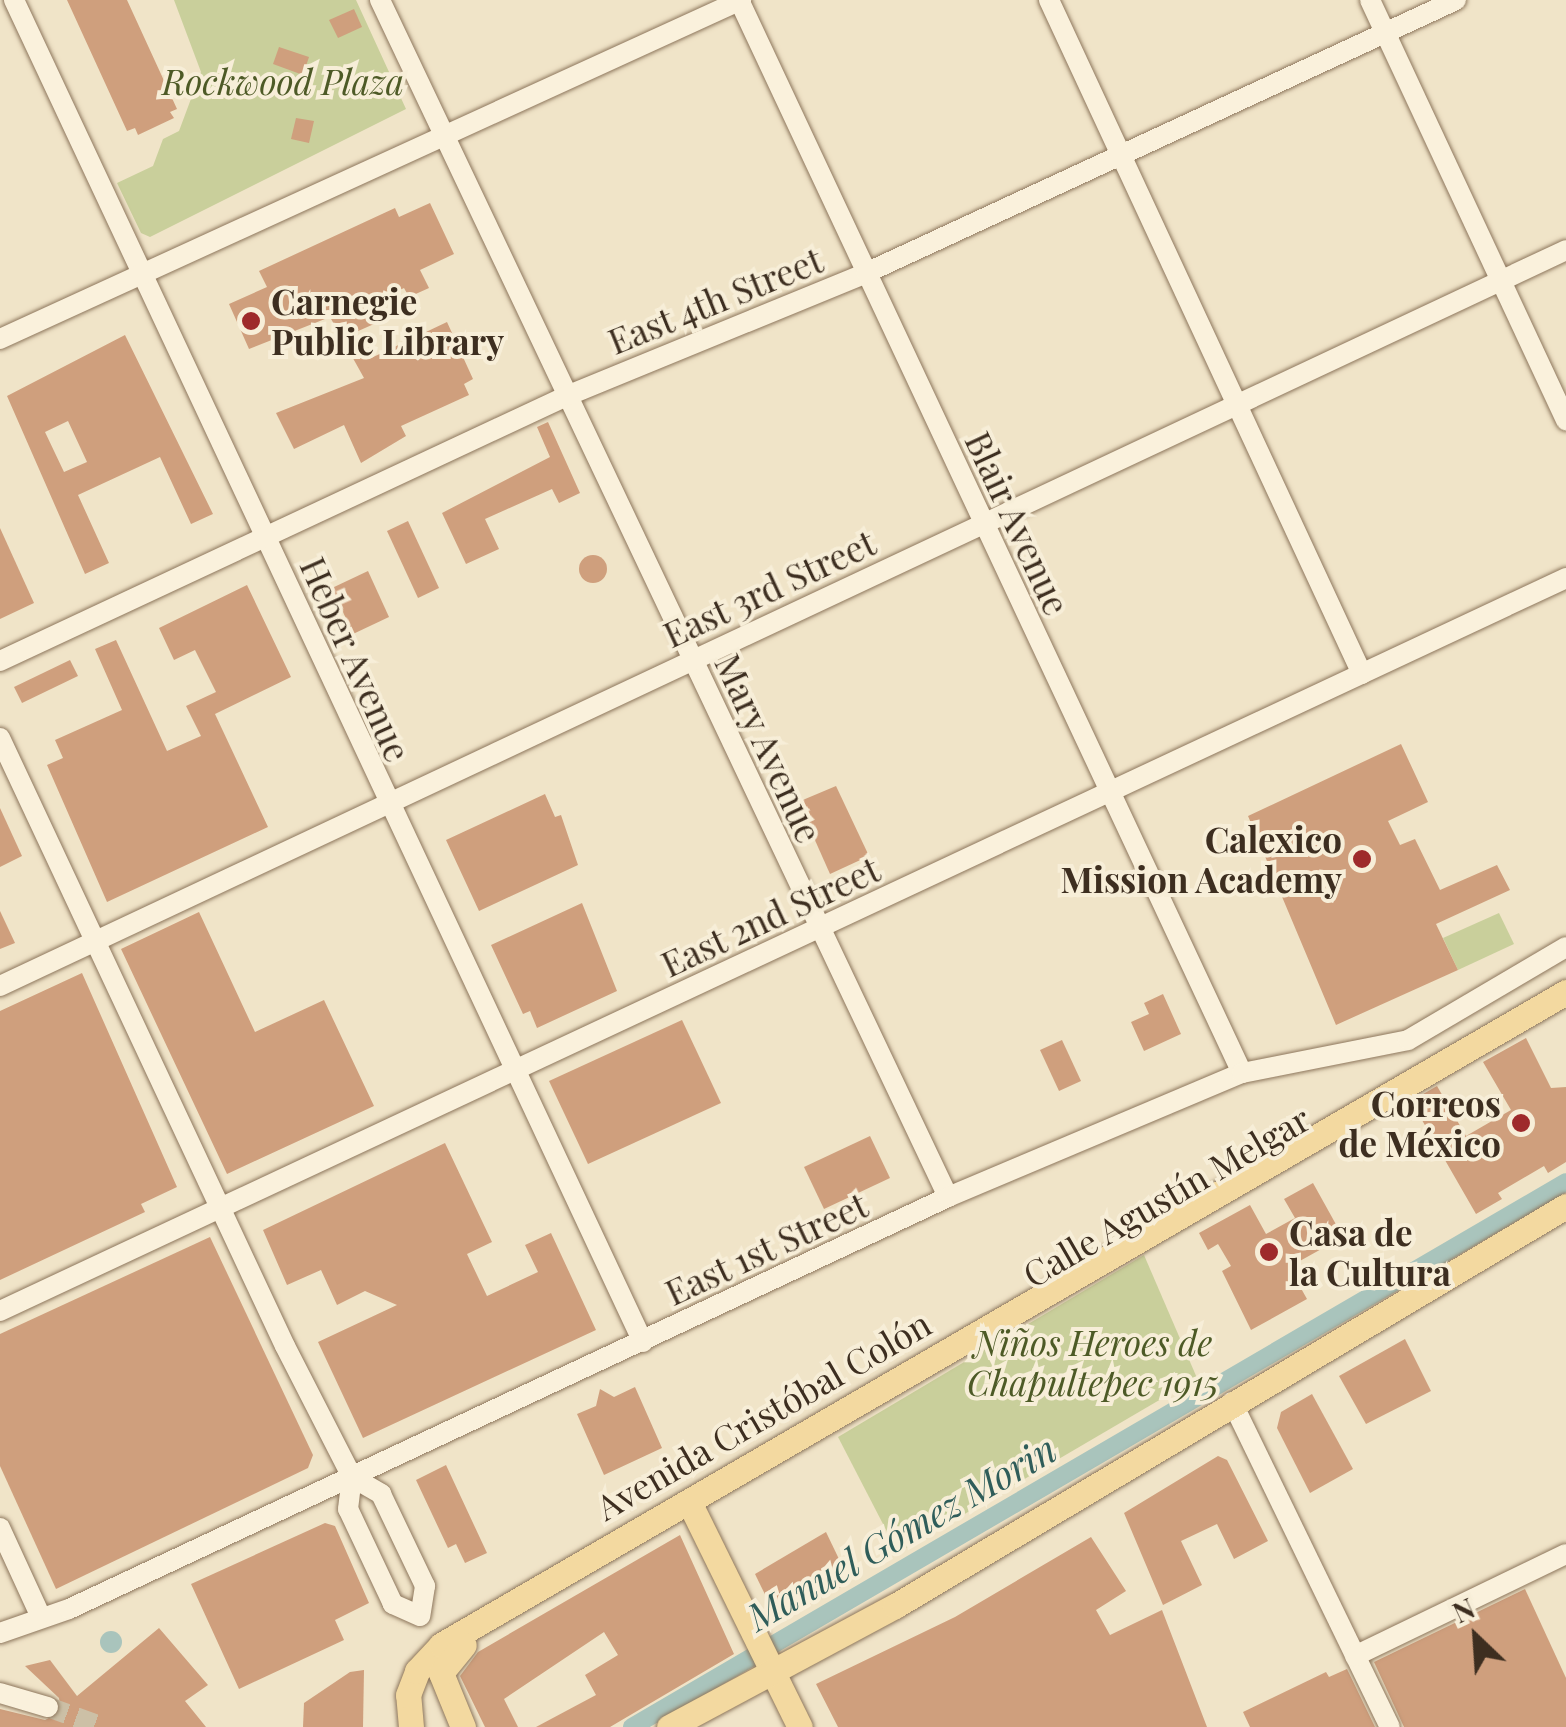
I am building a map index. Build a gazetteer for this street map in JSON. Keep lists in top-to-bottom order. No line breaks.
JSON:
{"streets":{"main road":["Calle Agustín Melgar","Avenida Cristóbal Colón"],"street":["East 4th Street","Blair Avenue","East 3rd Street","Heber Avenue","Mary Avenue","East 2nd Street","East 1st Street"]},"crossings":[["East 4th Street","Blair Avenue"],["East 4th Street","Heber Avenue"],["East 4th Street","Mary Avenue"],["Blair Avenue","East 3rd Street"],["Blair Avenue","East 2nd Street"],["Blair Avenue","East 1st Street"],["East 3rd Street","Heber Avenue"],["East 3rd Street","Mary Avenue"],["Heber Avenue","East 2nd Street"],["Heber Avenue","East 1st Street"],["Mary Avenue","East 2nd Street"],["Mary Avenue","East 1st Street"],["Calle Agustín Melgar","Avenida Cristóbal Colón"]],"water":["Manuel Gómez Morin"],"parks":["Rockwood Plaza","Niños Heroes de Chapultepec 1915"],"places":["Carnegie Public Library","Calexico Mission Academy","Correos de México","Casa de la Cultura"],"north":"top left"}
